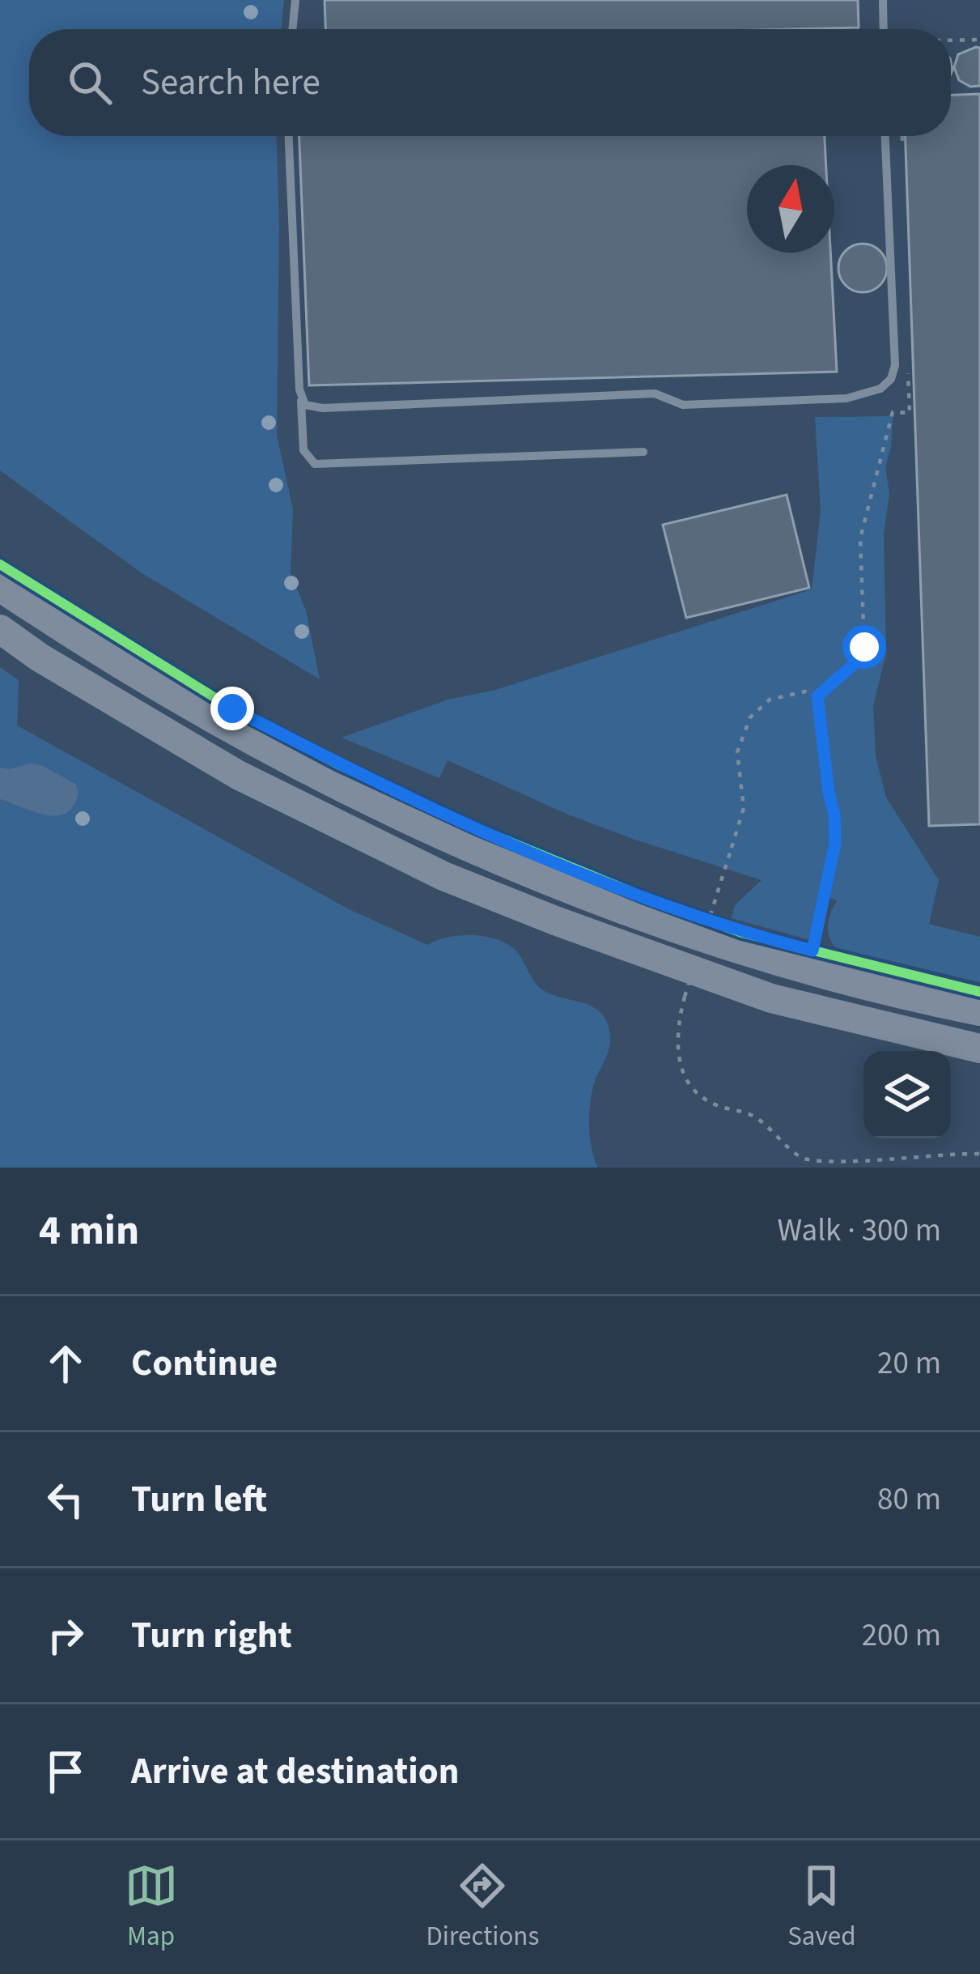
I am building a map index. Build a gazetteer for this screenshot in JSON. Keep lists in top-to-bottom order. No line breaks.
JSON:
{"north":"top","page":{"search":"Search here","heading":["4 min","Walk · 300 m"],"list":[["Continue","20 m"],["Turn left","80 m"],["Turn right","200 m"],"Arrive at destination"],"nav":["Map","Directions","Saved"]}}
